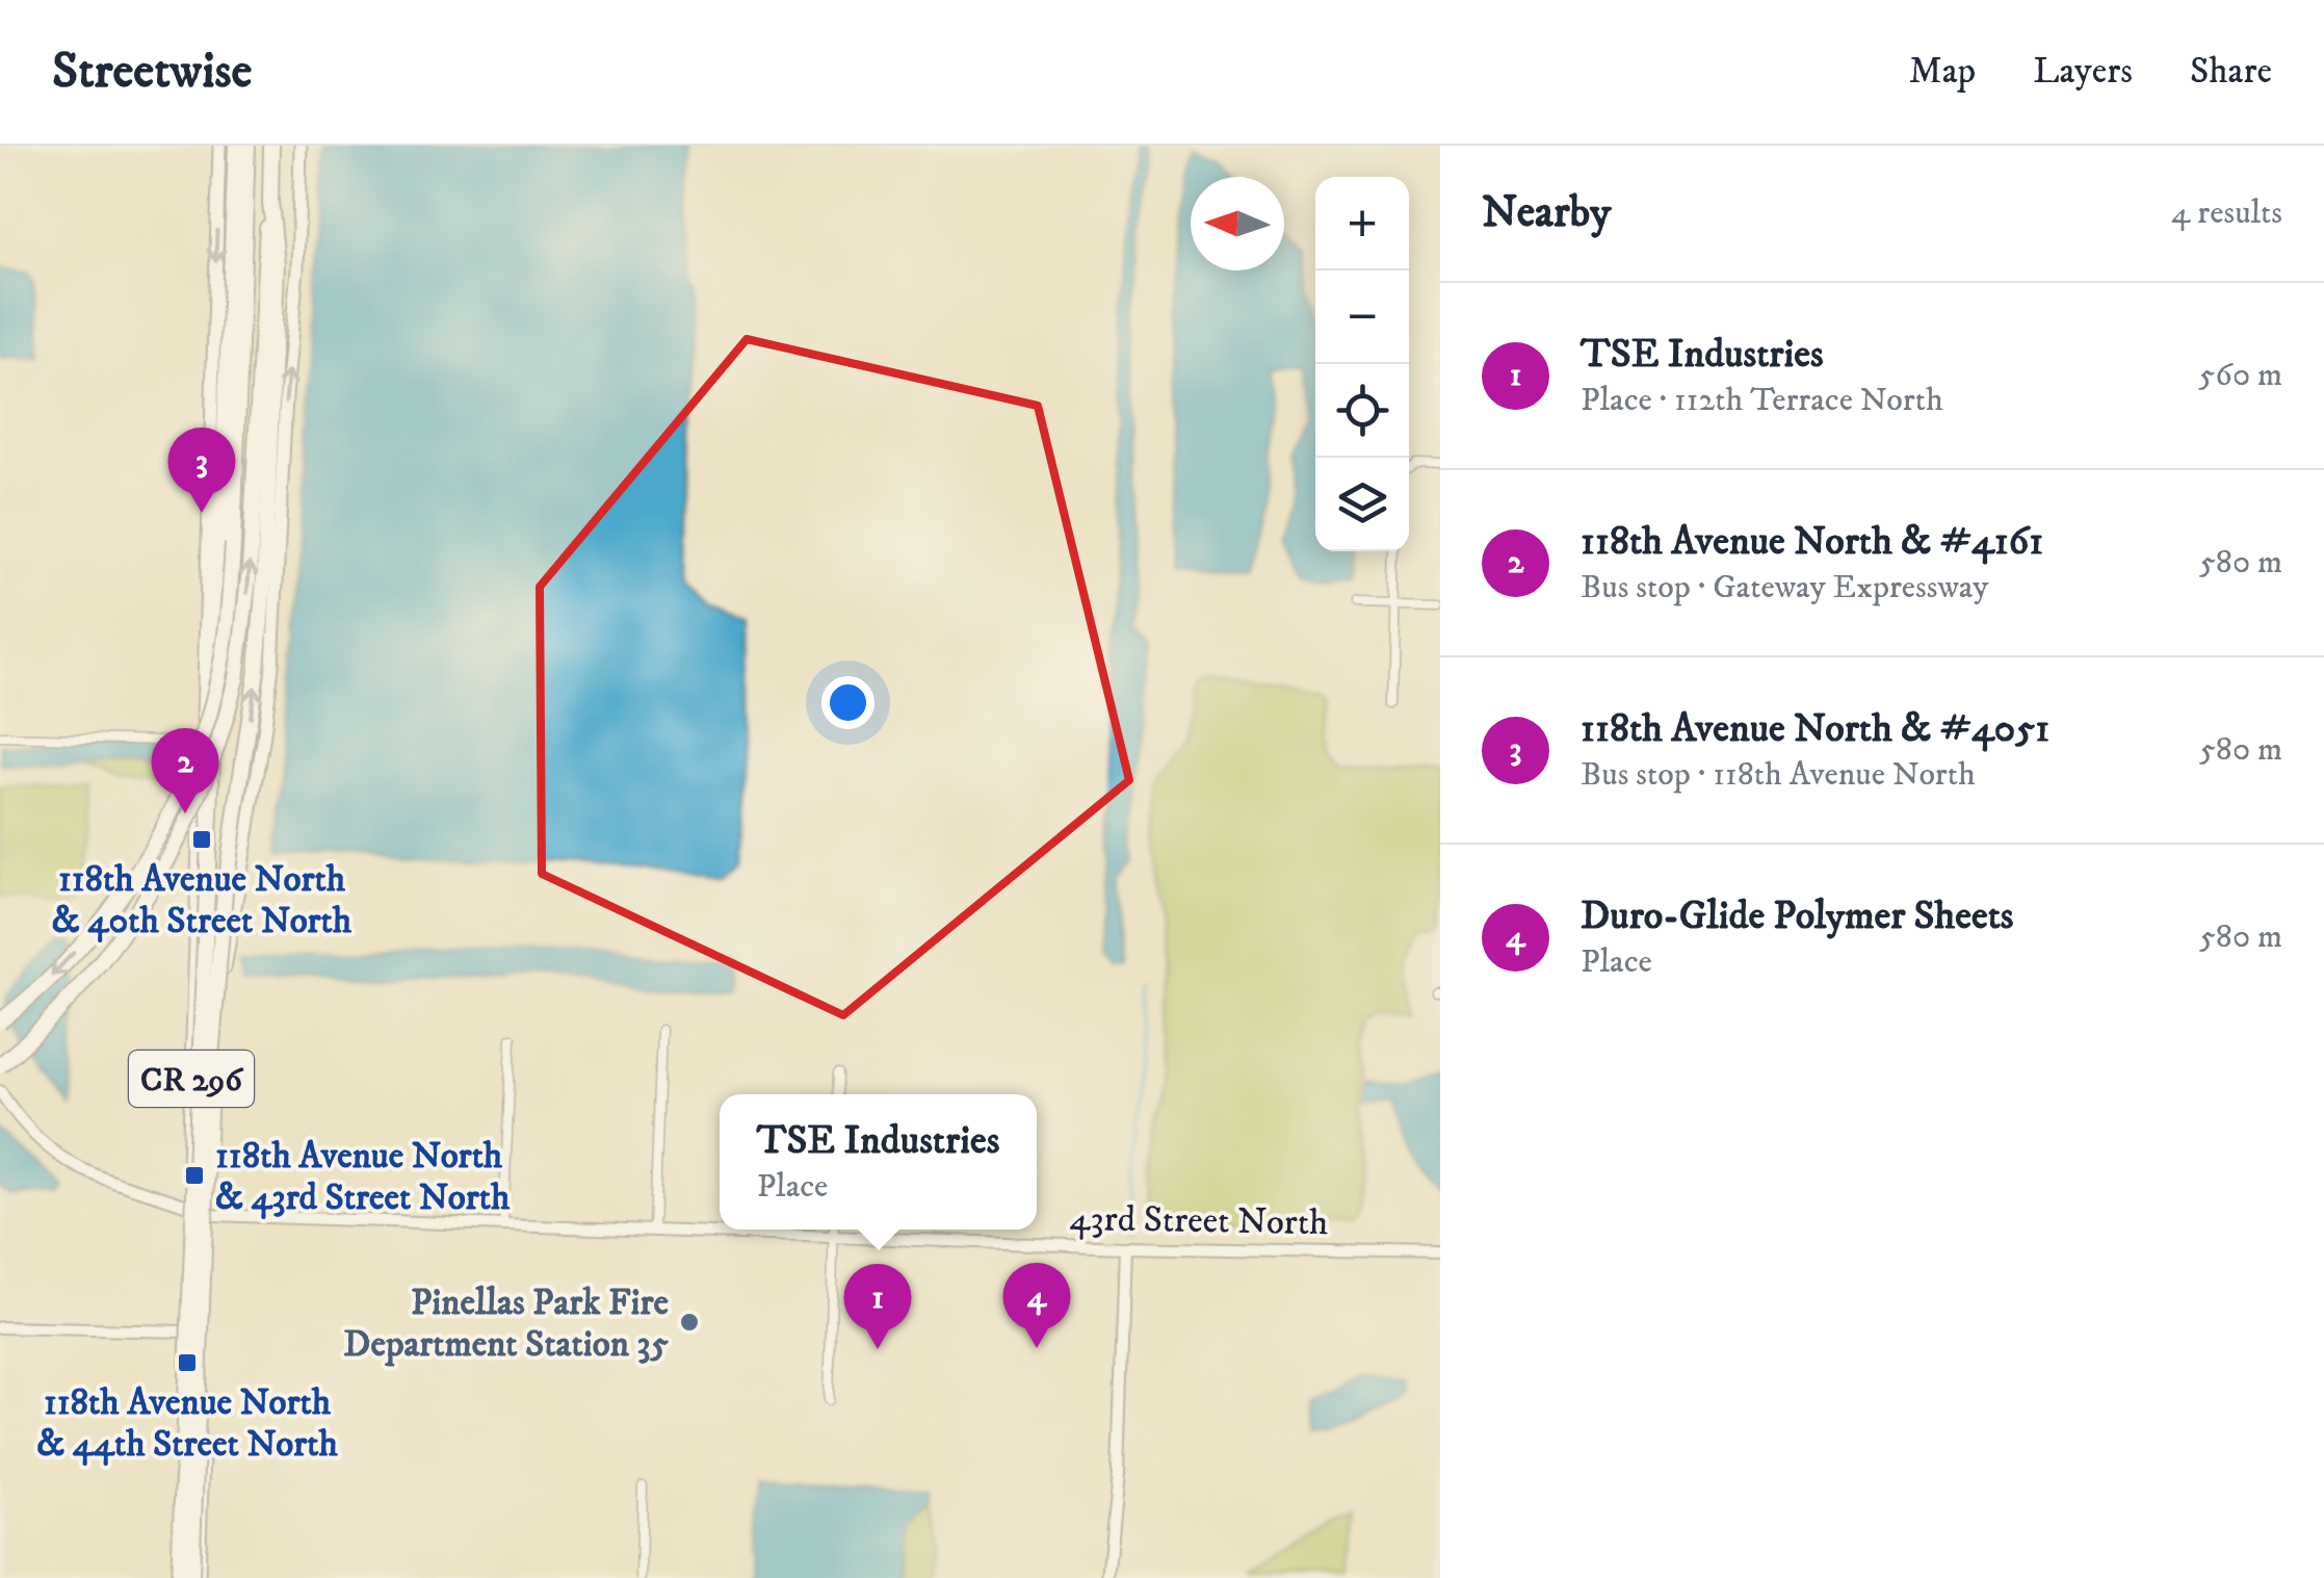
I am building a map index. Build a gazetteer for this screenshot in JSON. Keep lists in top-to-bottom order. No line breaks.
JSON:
{"streets":{"main road":["CR 296"],"street":["43rd Street North"]},"crossings":[["CR 296","43rd Street North"]],"places":{"transit":["118th Avenue North & 40th Street North","118th Avenue North & 43rd Street North","118th Avenue North & 44th Street North"],"other":["Pinellas Park Fire Department Station 35"]},"north":"left","page":{"header":"Streetwise","nav":["Map","Layers","Share"],"heading":["Nearby","4 results"],"map_buttons":["+","−"],"list":[{"mark":"1","name":"TSE Industries","note":"Place · 112th Terrace North","value":"560 m"},{"mark":"2","name":"118th Avenue North & #4161","note":"Bus stop · Gateway Expressway","value":"580 m"},{"mark":"3","name":"118th Avenue North & #4051","note":"Bus stop · 118th Avenue North","value":"580 m"},{"mark":"4","name":"Duro-Glide Polymer Sheets","note":"Place","value":"580 m"}],"pins":["3","2","4","1"],"popup":["TSE Industries","Place"]}}
